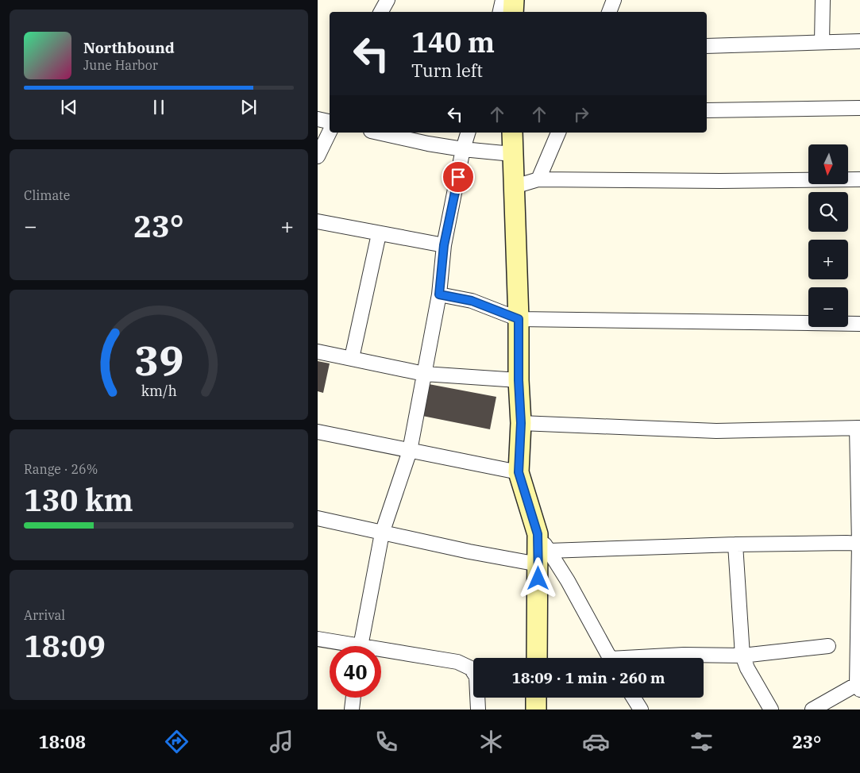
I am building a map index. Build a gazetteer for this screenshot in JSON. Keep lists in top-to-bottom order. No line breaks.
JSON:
{"north":"bottom","page":{"turn":["140 m","Turn left"],"song":["Northbound","June Harbor"],"map_buttons":["+","−"],"tile":["Climate",["Range · 26%","130 km"],["Arrival","18:09"]],"heat":["−","23°","+"],"limit":"40","trip":"18:09 · 1 min · 260 m","tabs":["18:08","23°"],"gauge":["39","km/h"]}}
